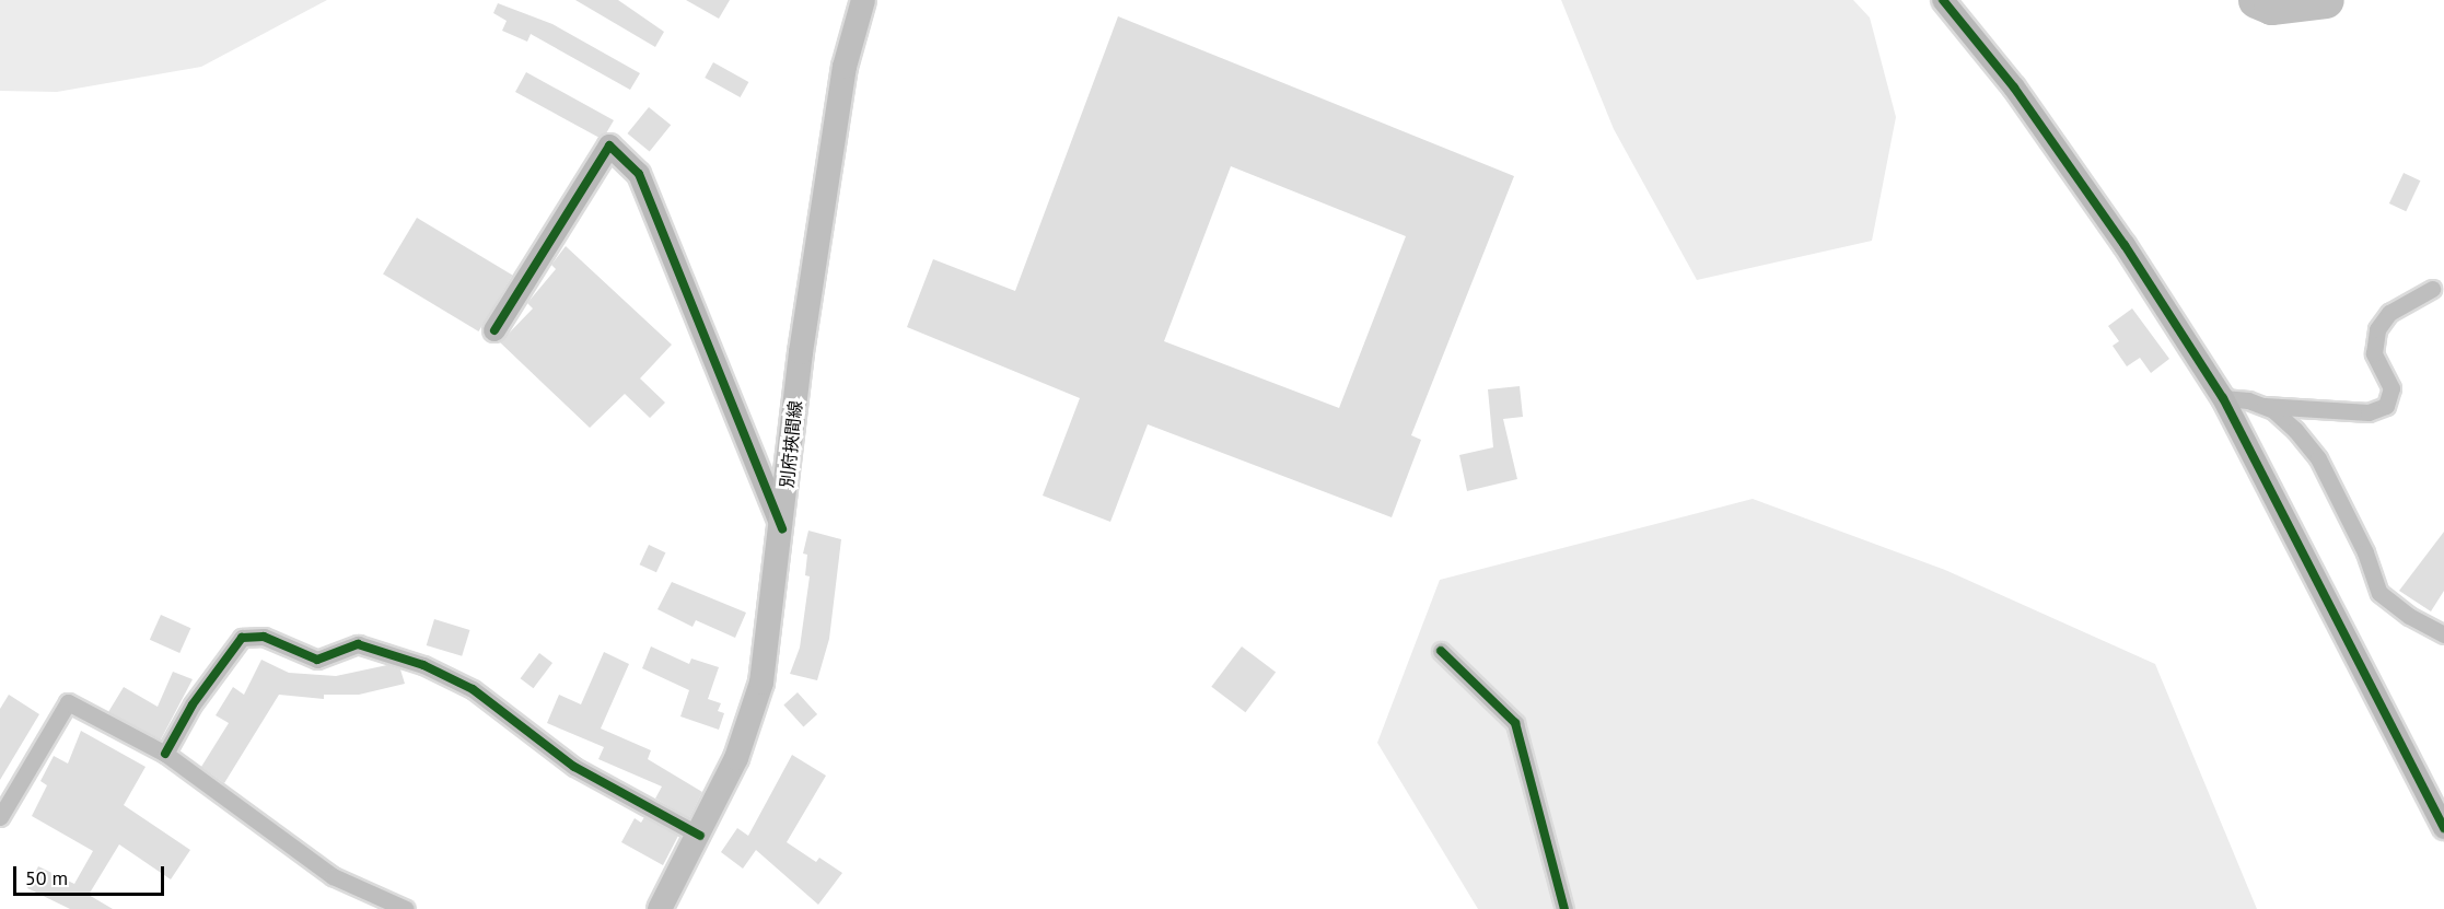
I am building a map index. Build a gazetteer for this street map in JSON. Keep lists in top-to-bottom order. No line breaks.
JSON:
{"streets":{"main road":["別府挾間線"]},"scale_bar":"50 m"}
